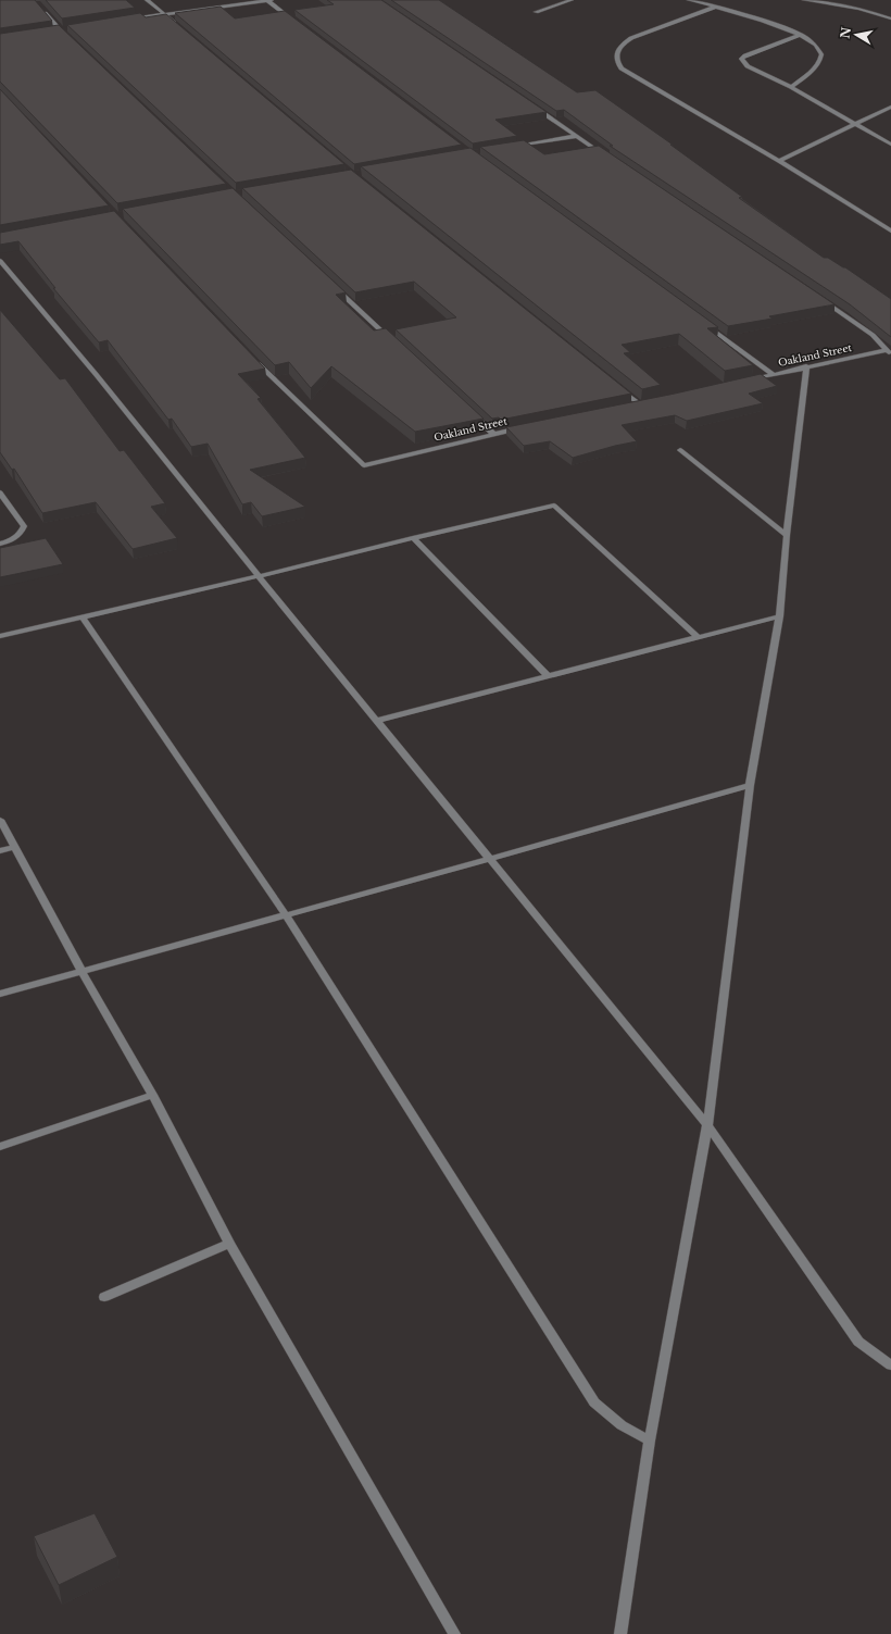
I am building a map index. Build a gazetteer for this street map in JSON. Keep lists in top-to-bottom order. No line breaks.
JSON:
{"streets":{"street":["Oakland Street"]},"north":"left"}
